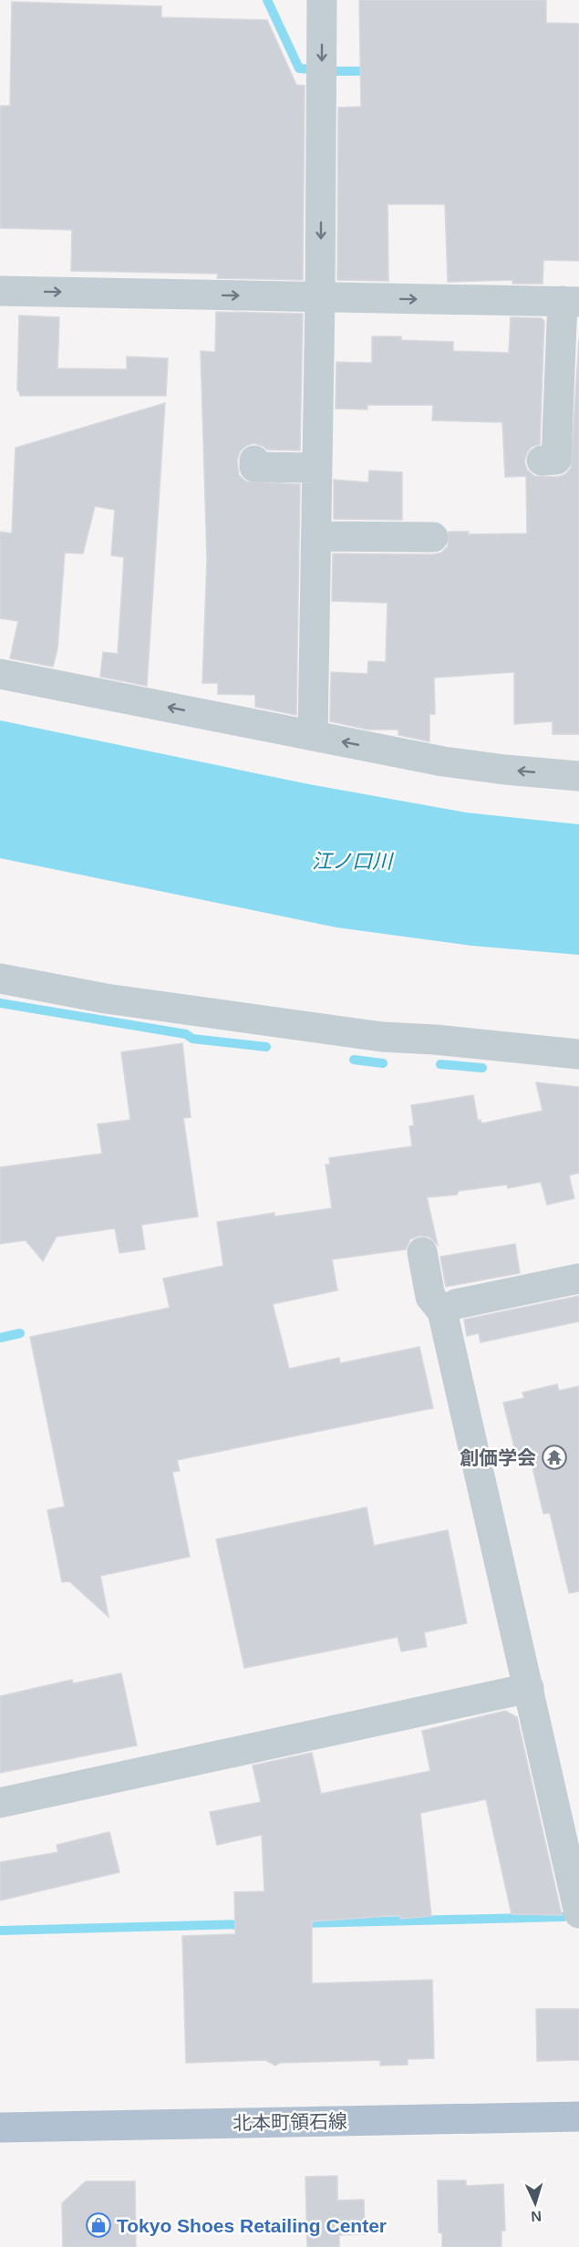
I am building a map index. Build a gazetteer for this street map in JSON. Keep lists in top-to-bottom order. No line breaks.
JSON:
{"streets":{"main road":["北本町領石線"]},"water":["江ノ口川"],"places":{"temple":["創価学会"],"shop":["Tokyo Shoes Retailing Center"]},"north":"bottom"}
